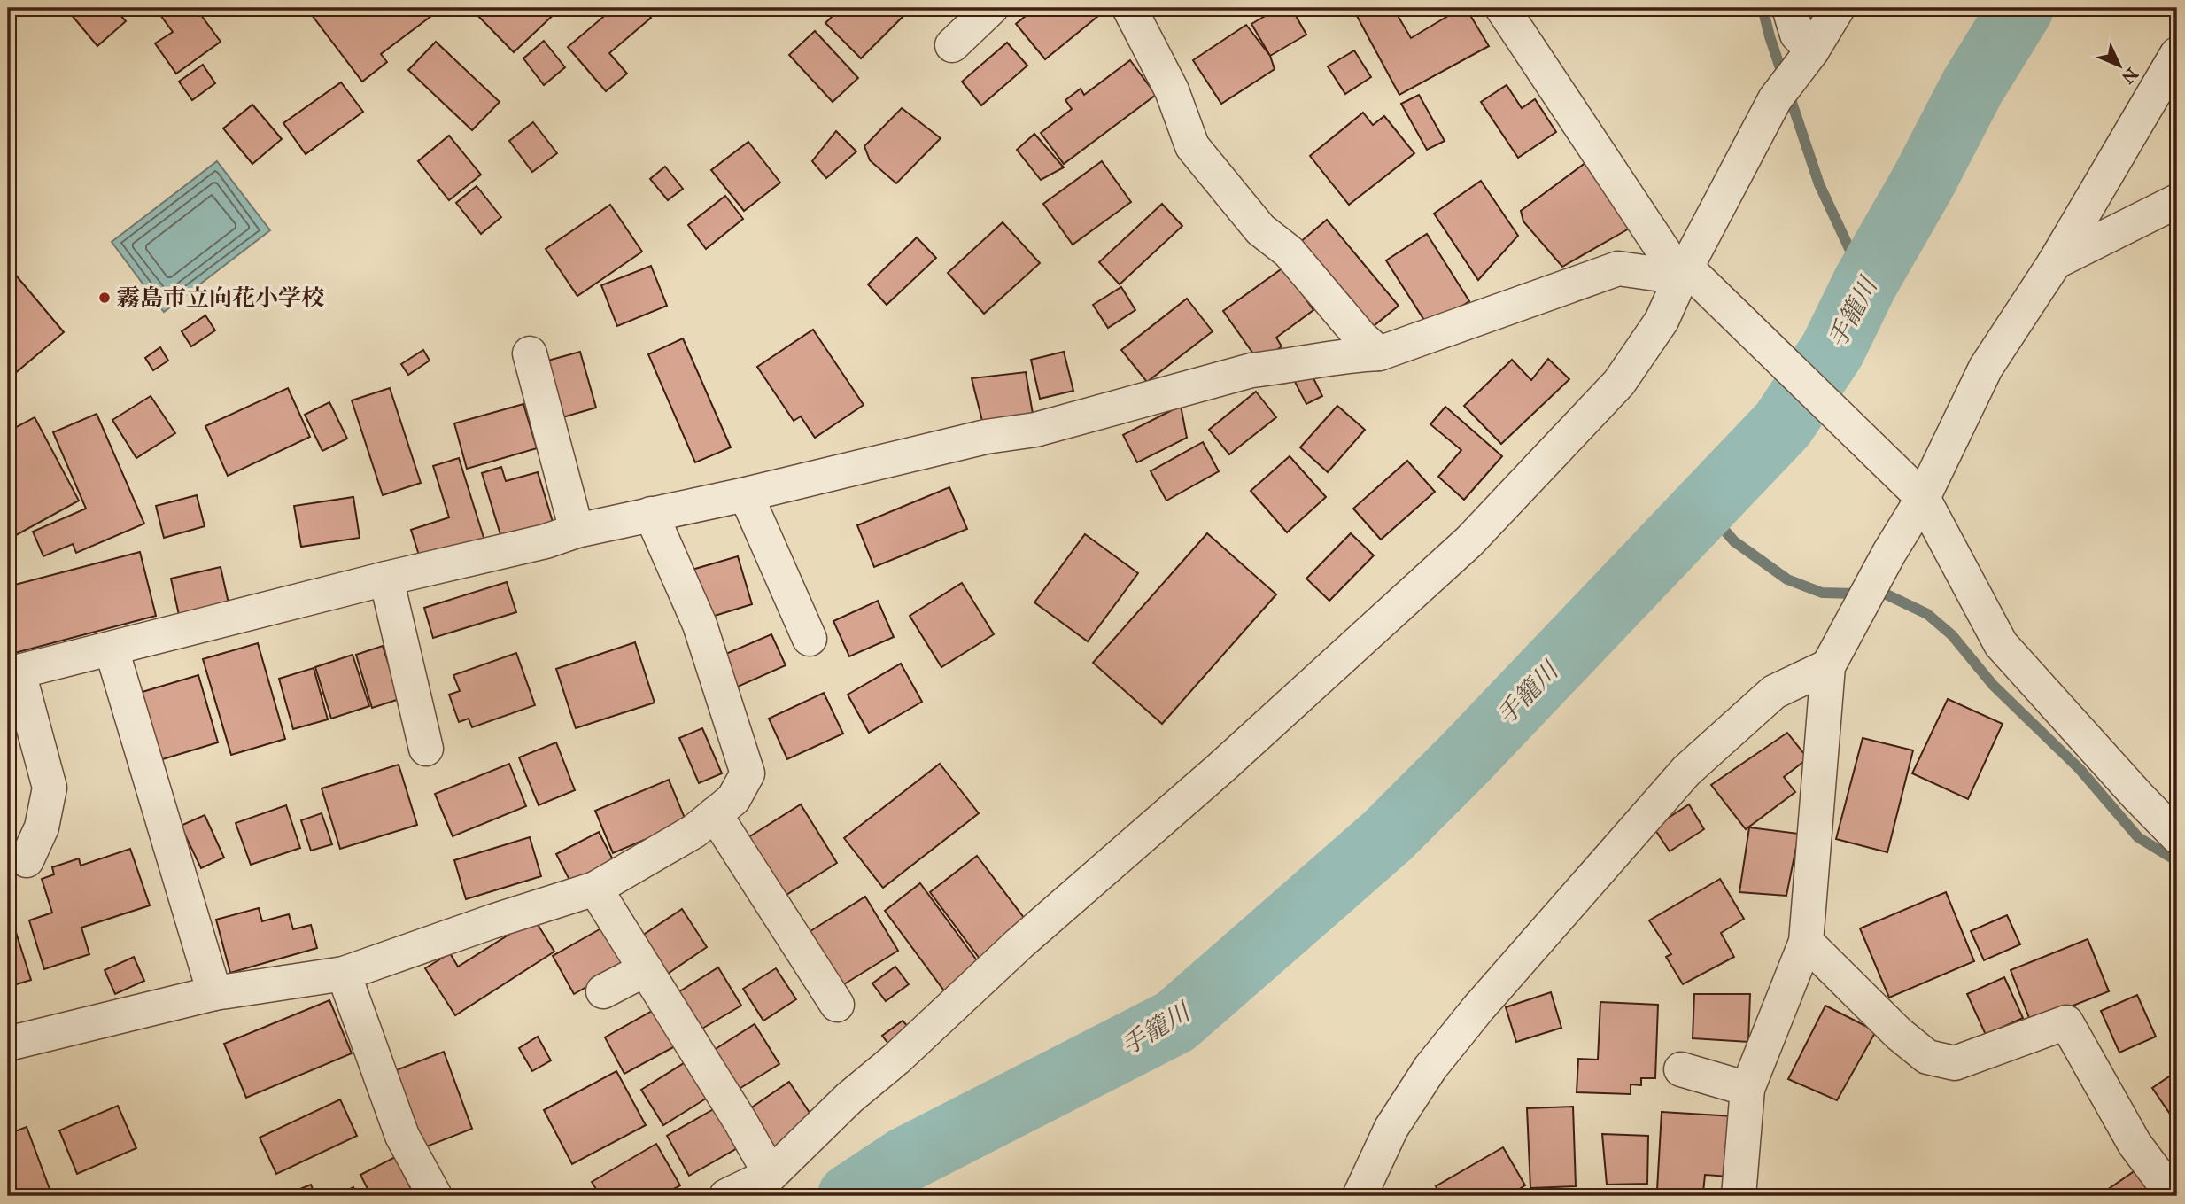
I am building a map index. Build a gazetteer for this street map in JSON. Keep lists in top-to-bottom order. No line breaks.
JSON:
{"water":["手籠川"],"places":["霧島市立向花小学校"],"north":"bottom right"}
